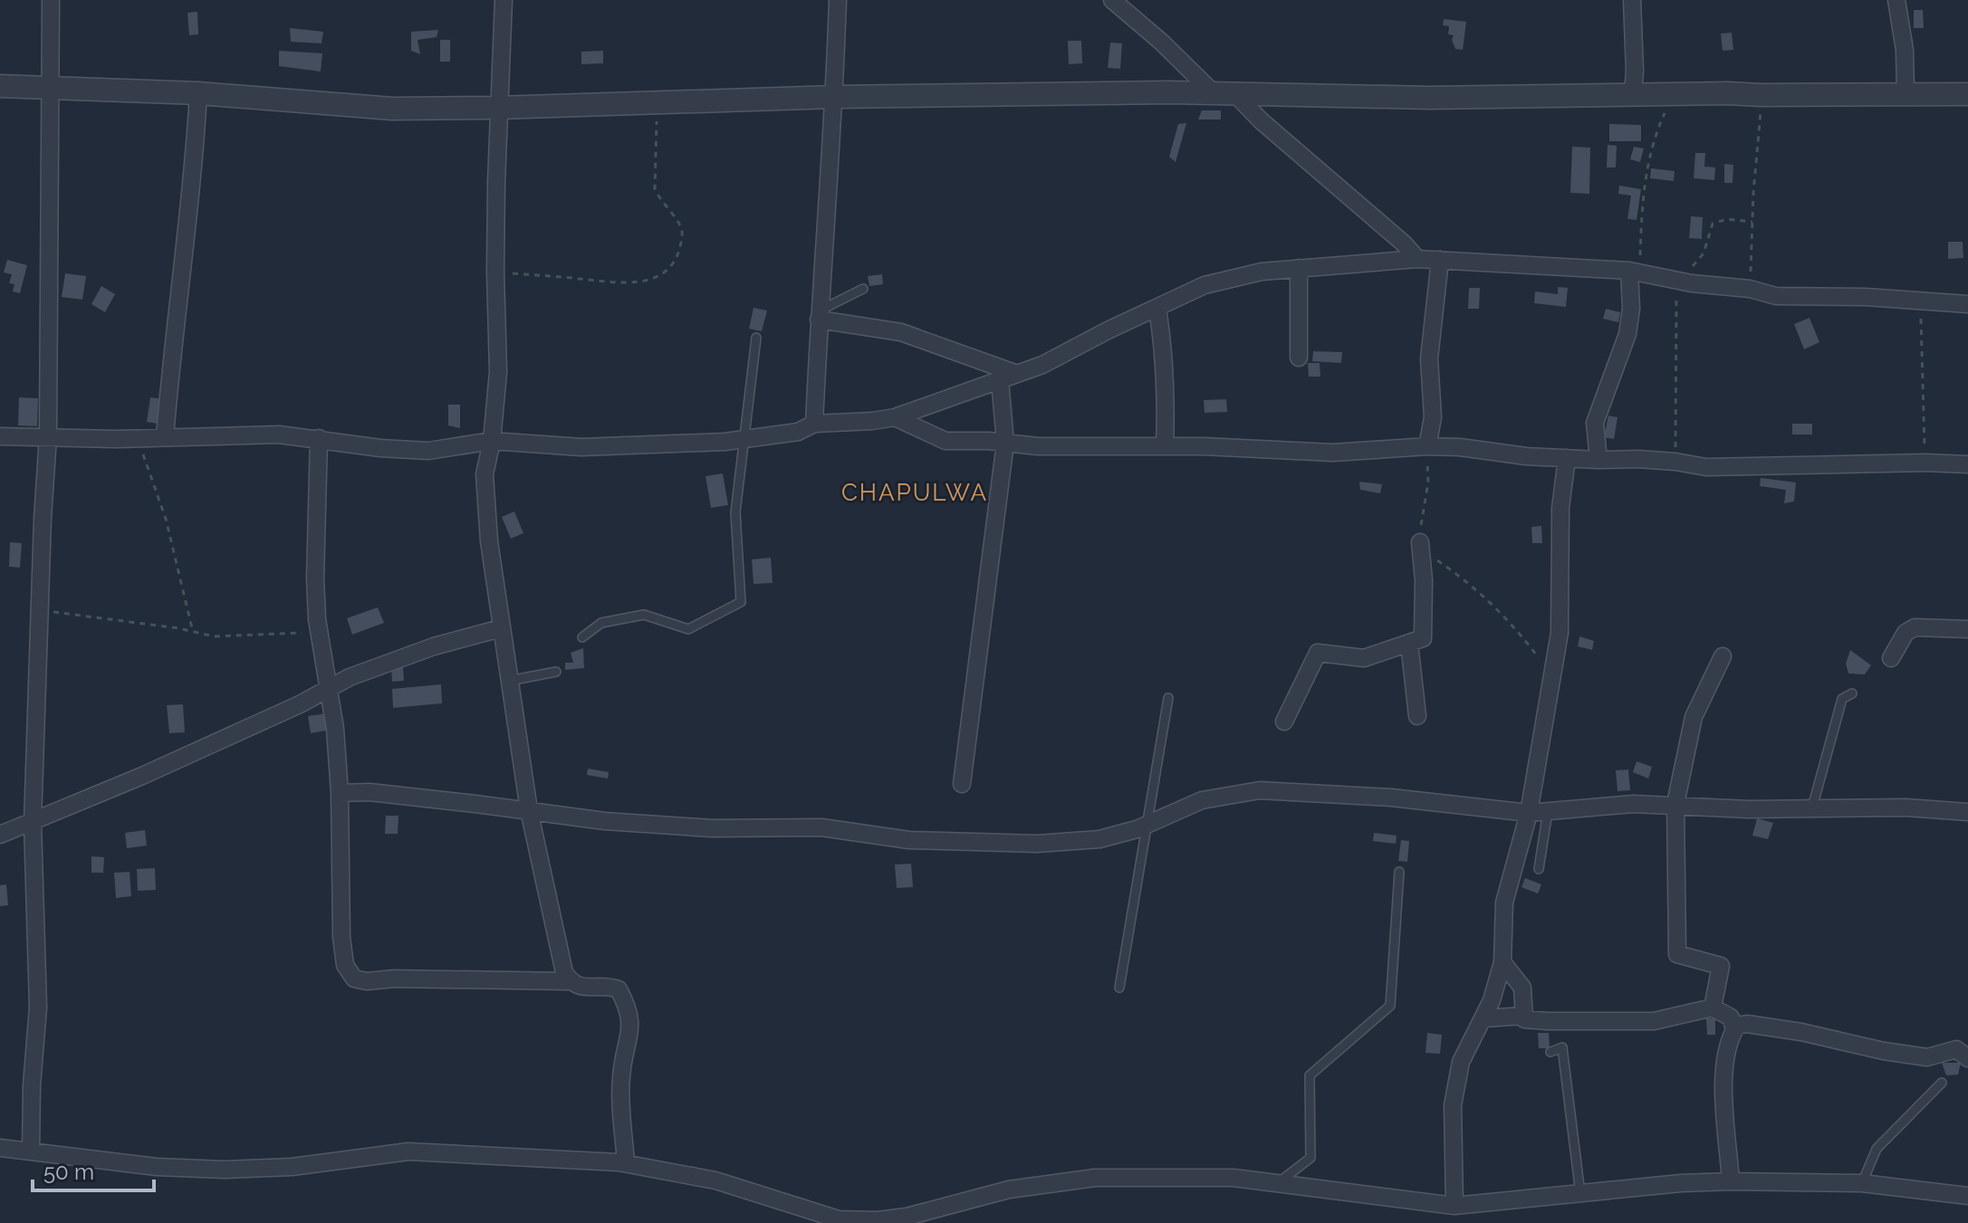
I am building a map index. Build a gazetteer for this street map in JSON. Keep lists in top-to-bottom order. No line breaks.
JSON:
{"districts":["CHAPULWA"],"scale_bar":"50 m"}
